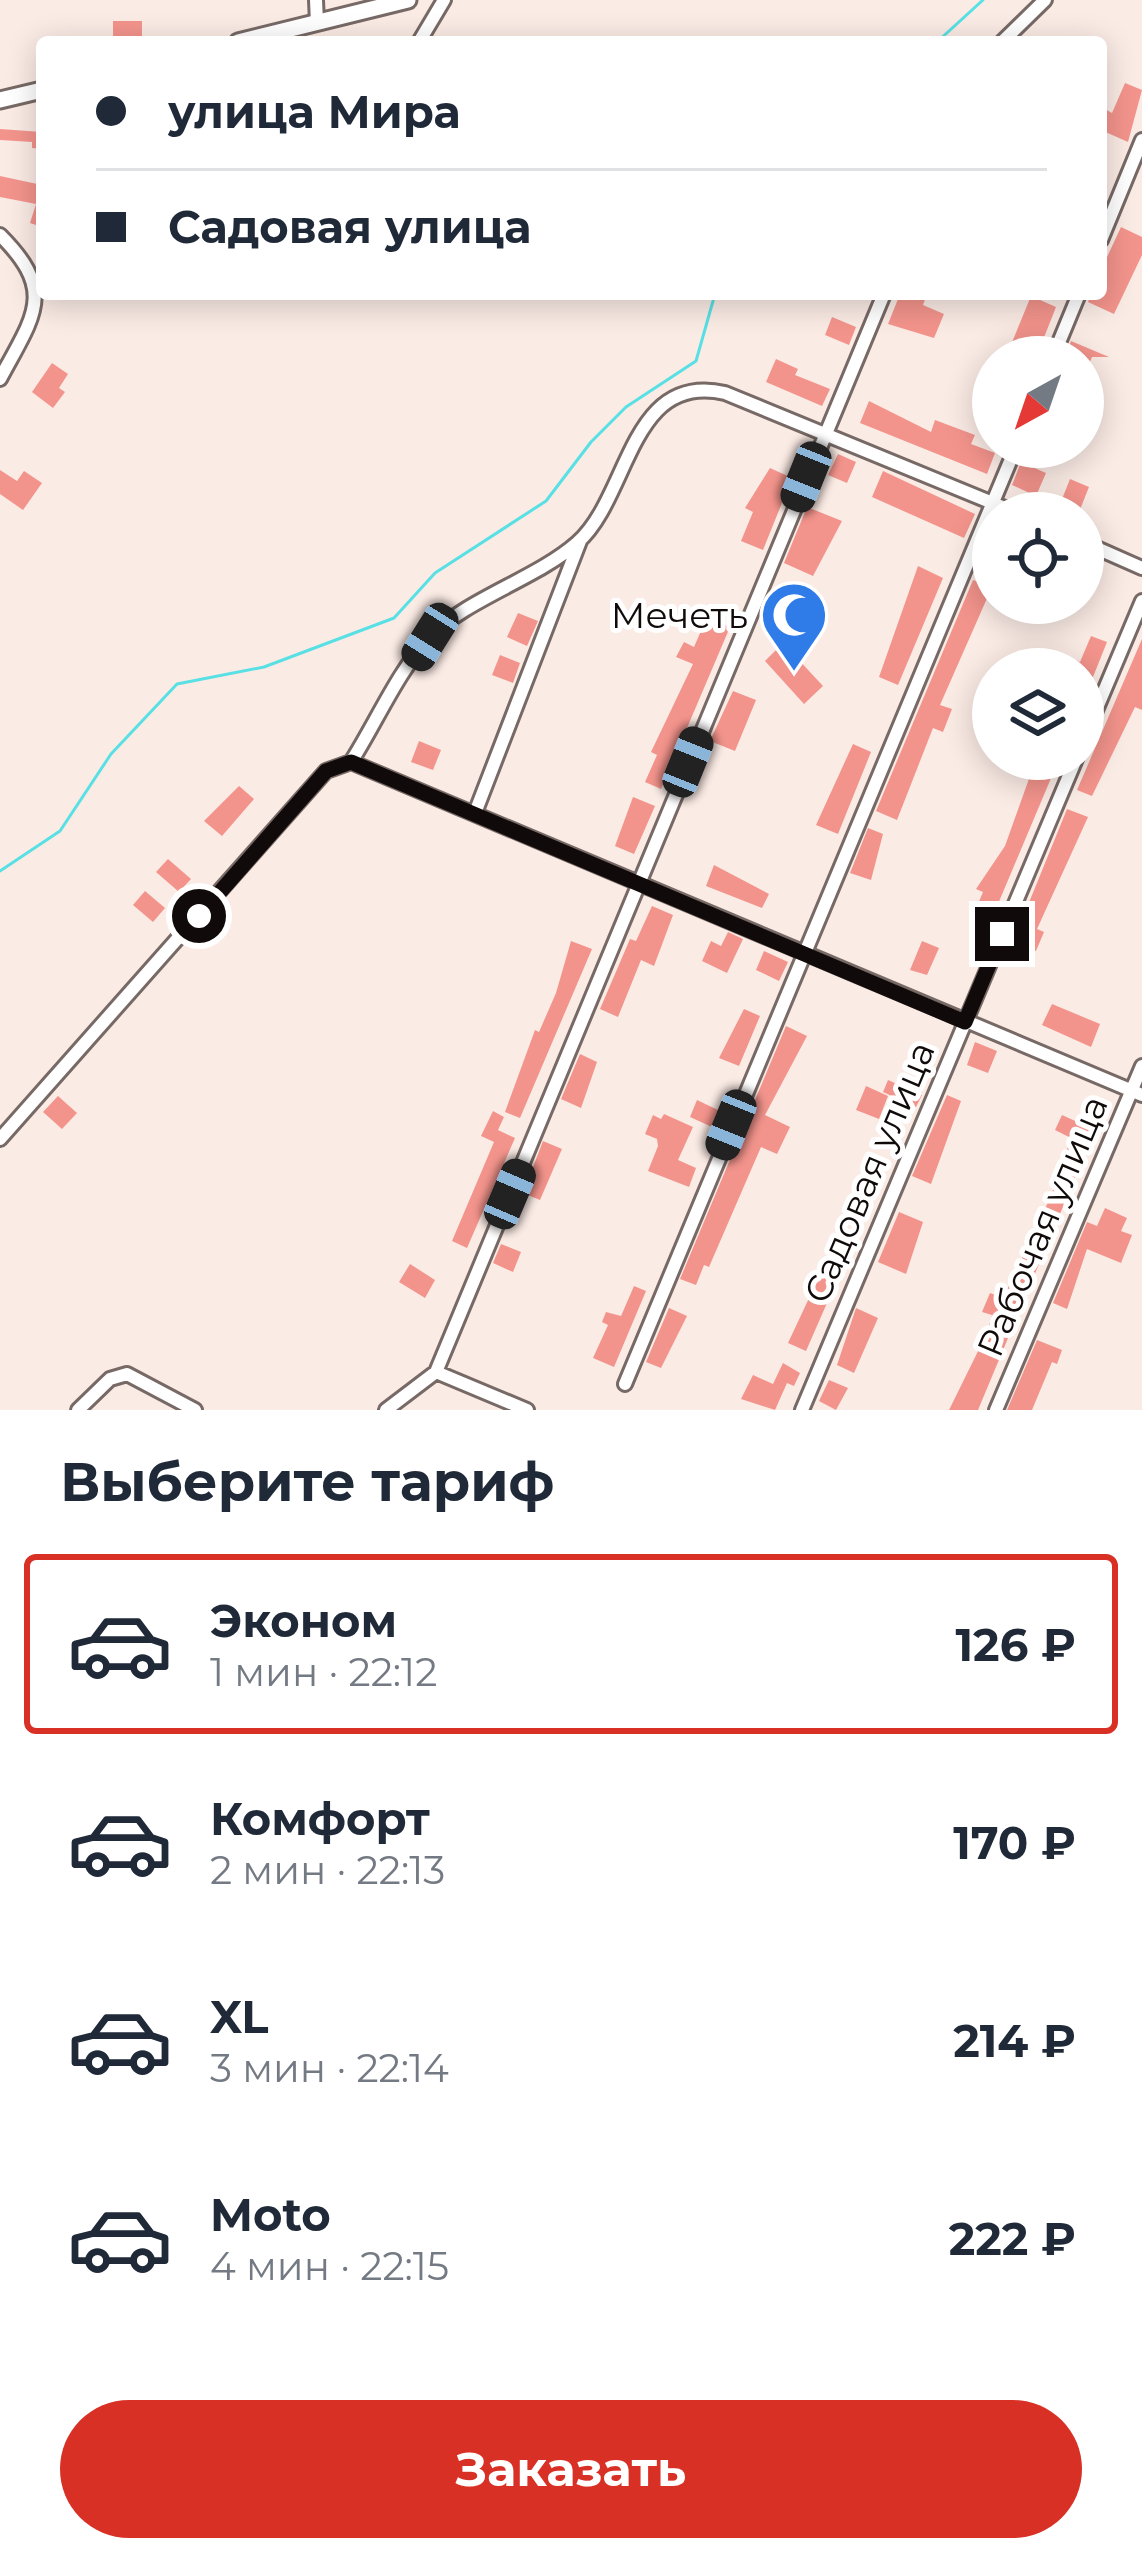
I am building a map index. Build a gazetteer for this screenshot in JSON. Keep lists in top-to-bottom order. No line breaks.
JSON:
{"streets":{"street":["Садовая улица","Рабочая улица"]},"places":{"mosque":["Мечеть"]},"north":"bottom left","page":{"banner":["улица Мира","Садовая улица"],"heading":"Выберите тариф","list":[{"name":"Эконом","note":"1 мин · 22:12","value":"126 ₽"},{"name":"Комфорт","note":"2 мин · 22:13","value":"170 ₽"},{"name":"XL","note":"3 мин · 22:14","value":"214 ₽"},{"name":"Moto","note":"4 мин · 22:15","value":"222 ₽"}],"buttons":"Заказать"}}
